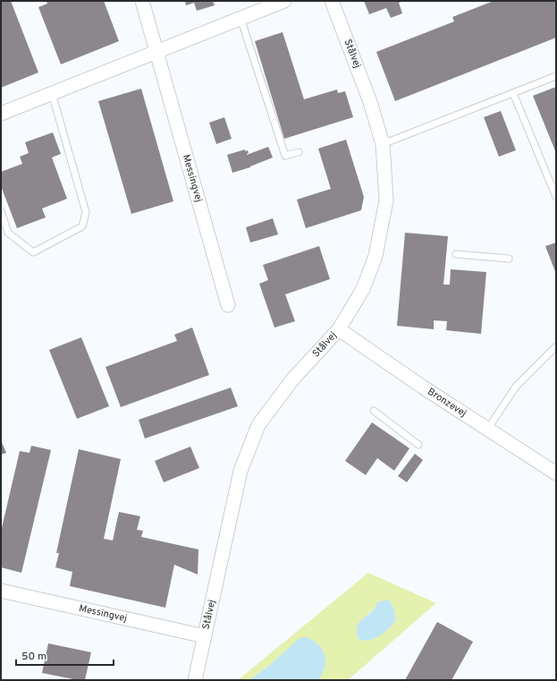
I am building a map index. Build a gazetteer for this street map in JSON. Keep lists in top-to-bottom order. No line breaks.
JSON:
{"streets":{"street":["Stålvej","Messingvej","Bronzevej"]},"crossings":[["Stålvej","Messingvej"],["Stålvej","Bronzevej"]],"scale_bar":"50 m"}
